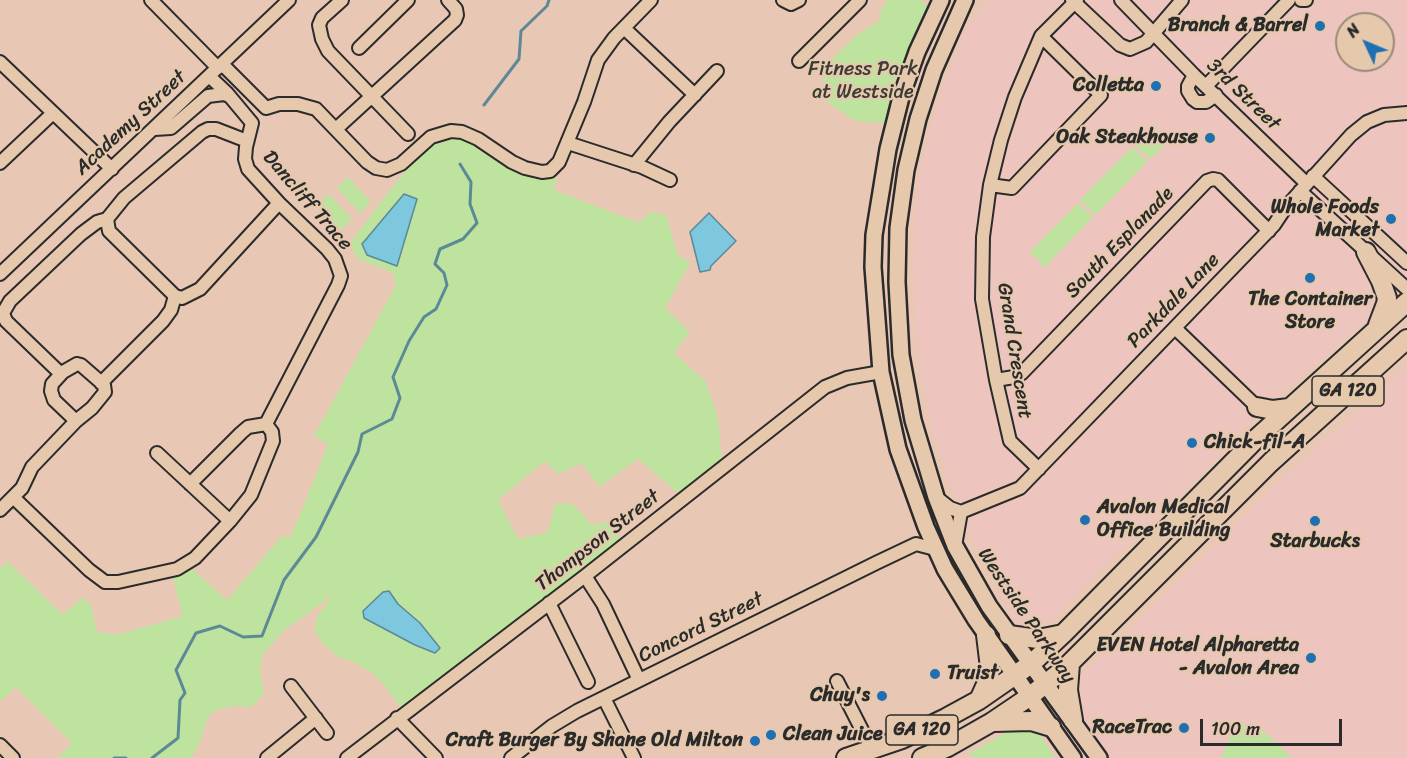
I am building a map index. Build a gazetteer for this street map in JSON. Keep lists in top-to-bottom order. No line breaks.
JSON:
{"streets":{"highway":["GA 120"],"main road":["Westside Parkway"],"street":["3rd Street","Academy Street","Dancliff Trace","South Esplanade","Parkdale Lane","Grand Crescent","Thompson Street","Concord Street"]},"crossings":[["3rd Street","Parkdale Lane"],["Academy Street","Dancliff Trace"],["South Esplanade","Parkdale Lane"],["South Esplanade","Grand Crescent"],["Parkdale Lane","Grand Crescent"],["GA 120","Westside Parkway"]],"parks":["Fitness Park at Westside"],"places":["Branch & Barrel","Colletta","Oak Steakhouse","Whole Foods Market","The Container Store","Chick-fil-A","Avalon Medical Office Building","Starbucks","EVEN Hotel Alpharetta - Avalon Area","Truist","Chuy's","RaceTrac","Clean Juice","Craft Burger By Shane Old Milton"],"scale_bar":"100 m","north":"top left"}
